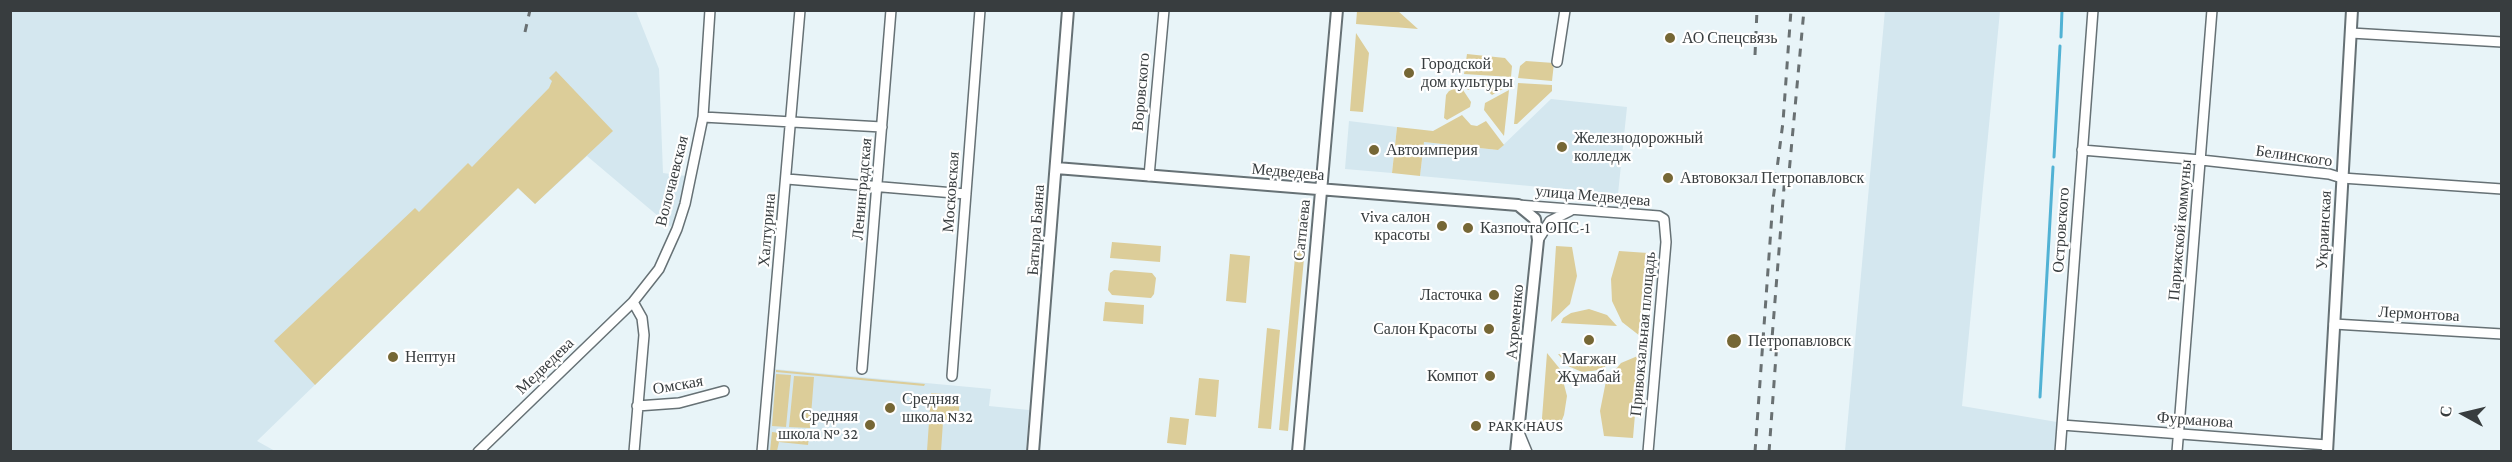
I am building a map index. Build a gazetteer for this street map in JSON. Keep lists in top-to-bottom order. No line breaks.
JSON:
{"streets":{"street":["Воровского","Белинского","Медведева","Волочаевская","Ленинградская","Московская","улица Медведева","Халтурина","Батыра Баяна","Сатпаева","Островского","Парижской коммуны","Украинская","Лермонтова","Ахременко","Привокзальная площадь","Омская","Фурманова"]},"crossings":[["Воровского","Медведева"],["Белинского","Островского"],["Белинского","Парижской коммуны"],["Белинского","Украинская"],["Медведева","Волочаевская"],["Медведева","улица Медведева"],["Медведева","Батыра Баяна"],["Медведева","Сатпаева"],["Медведева","Ахременко"],["улица Медведева","Ахременко"],["улица Медведева","Привокзальная площадь"],["Островского","Фурманова"],["Парижской коммуны","Фурманова"],["Украинская","Лермонтова"],["Украинская","Фурманова"]],"places":["АО Спецсвязь","Городской дом культуры","Железнодорожный колледж","Автоимперия","Автовокзал Петропавловск","Viva cалон красоты","Казпочта ОПС-1","Ласточка","Салон Красоты","Мағжан Жұмабай","Петропавловск","Нептун","Компот","Средняя школа N32","Средняя школа № 32","PARK HAUS"],"north":"left"}
